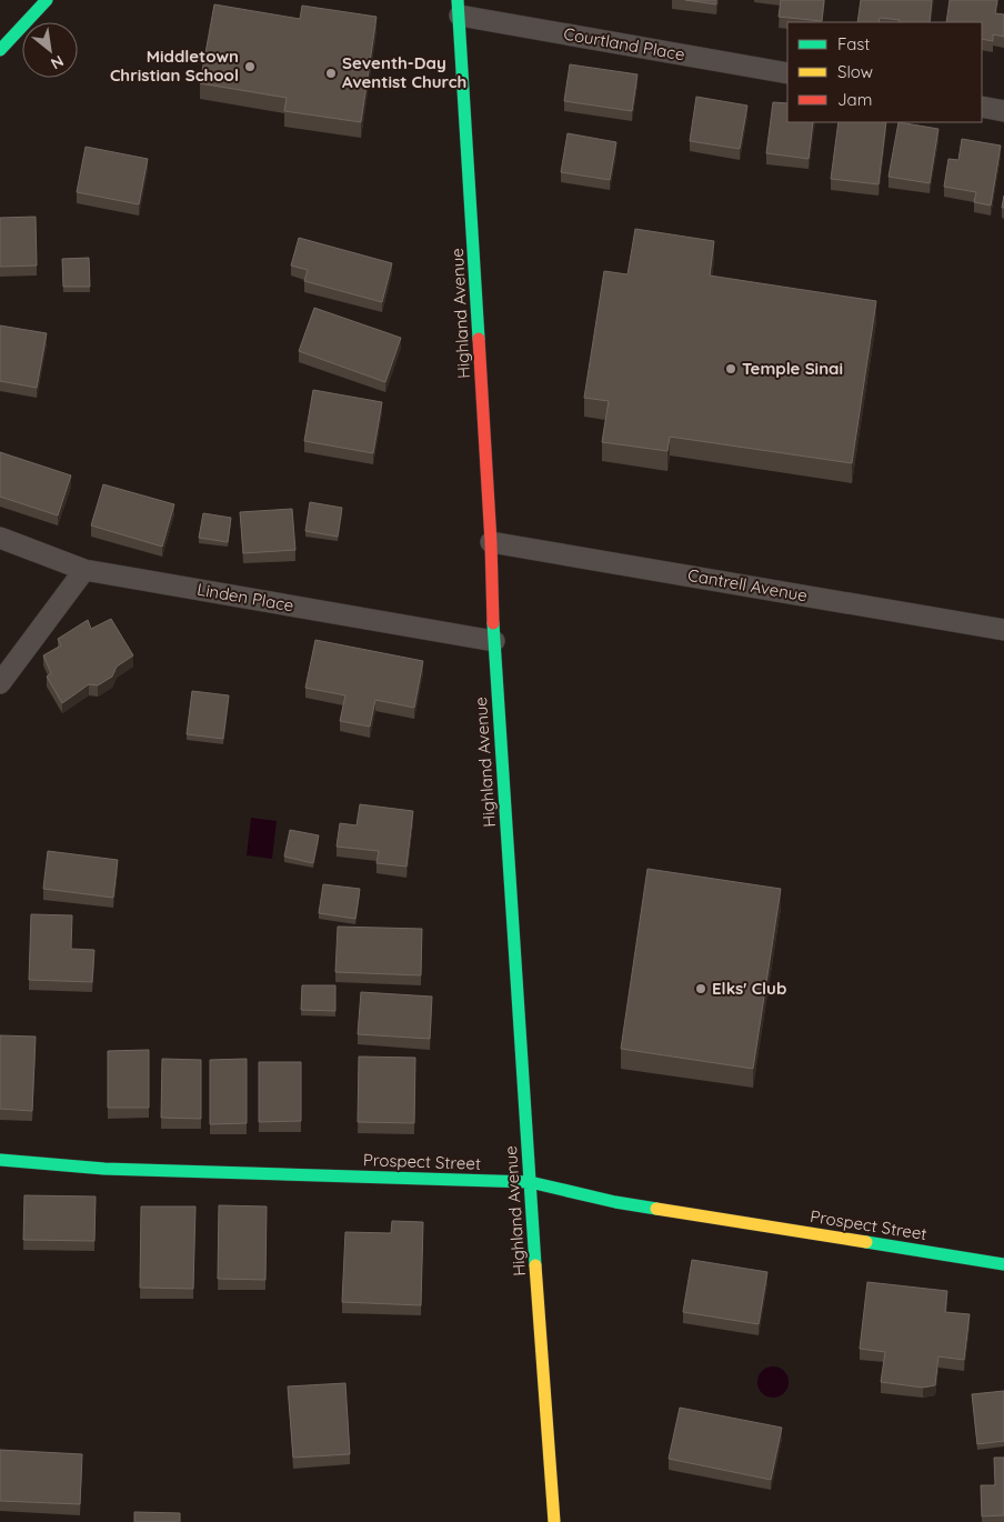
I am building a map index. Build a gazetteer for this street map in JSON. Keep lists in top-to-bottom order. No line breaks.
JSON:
{"streets":{"street":["Courtland Place","Highland Avenue","Cantrell Avenue","Linden Place","Prospect Street"]},"crossings":[["Courtland Place","Highland Avenue"],["Highland Avenue","Cantrell Avenue"],["Highland Avenue","Linden Place"],["Highland Avenue","Prospect Street"]],"places":["Middletown Christian School","Seventh-Day Aventist Church","Temple Sinai","Elks' Club"],"legend":["Fast","Slow","Jam"],"north":"bottom right"}
